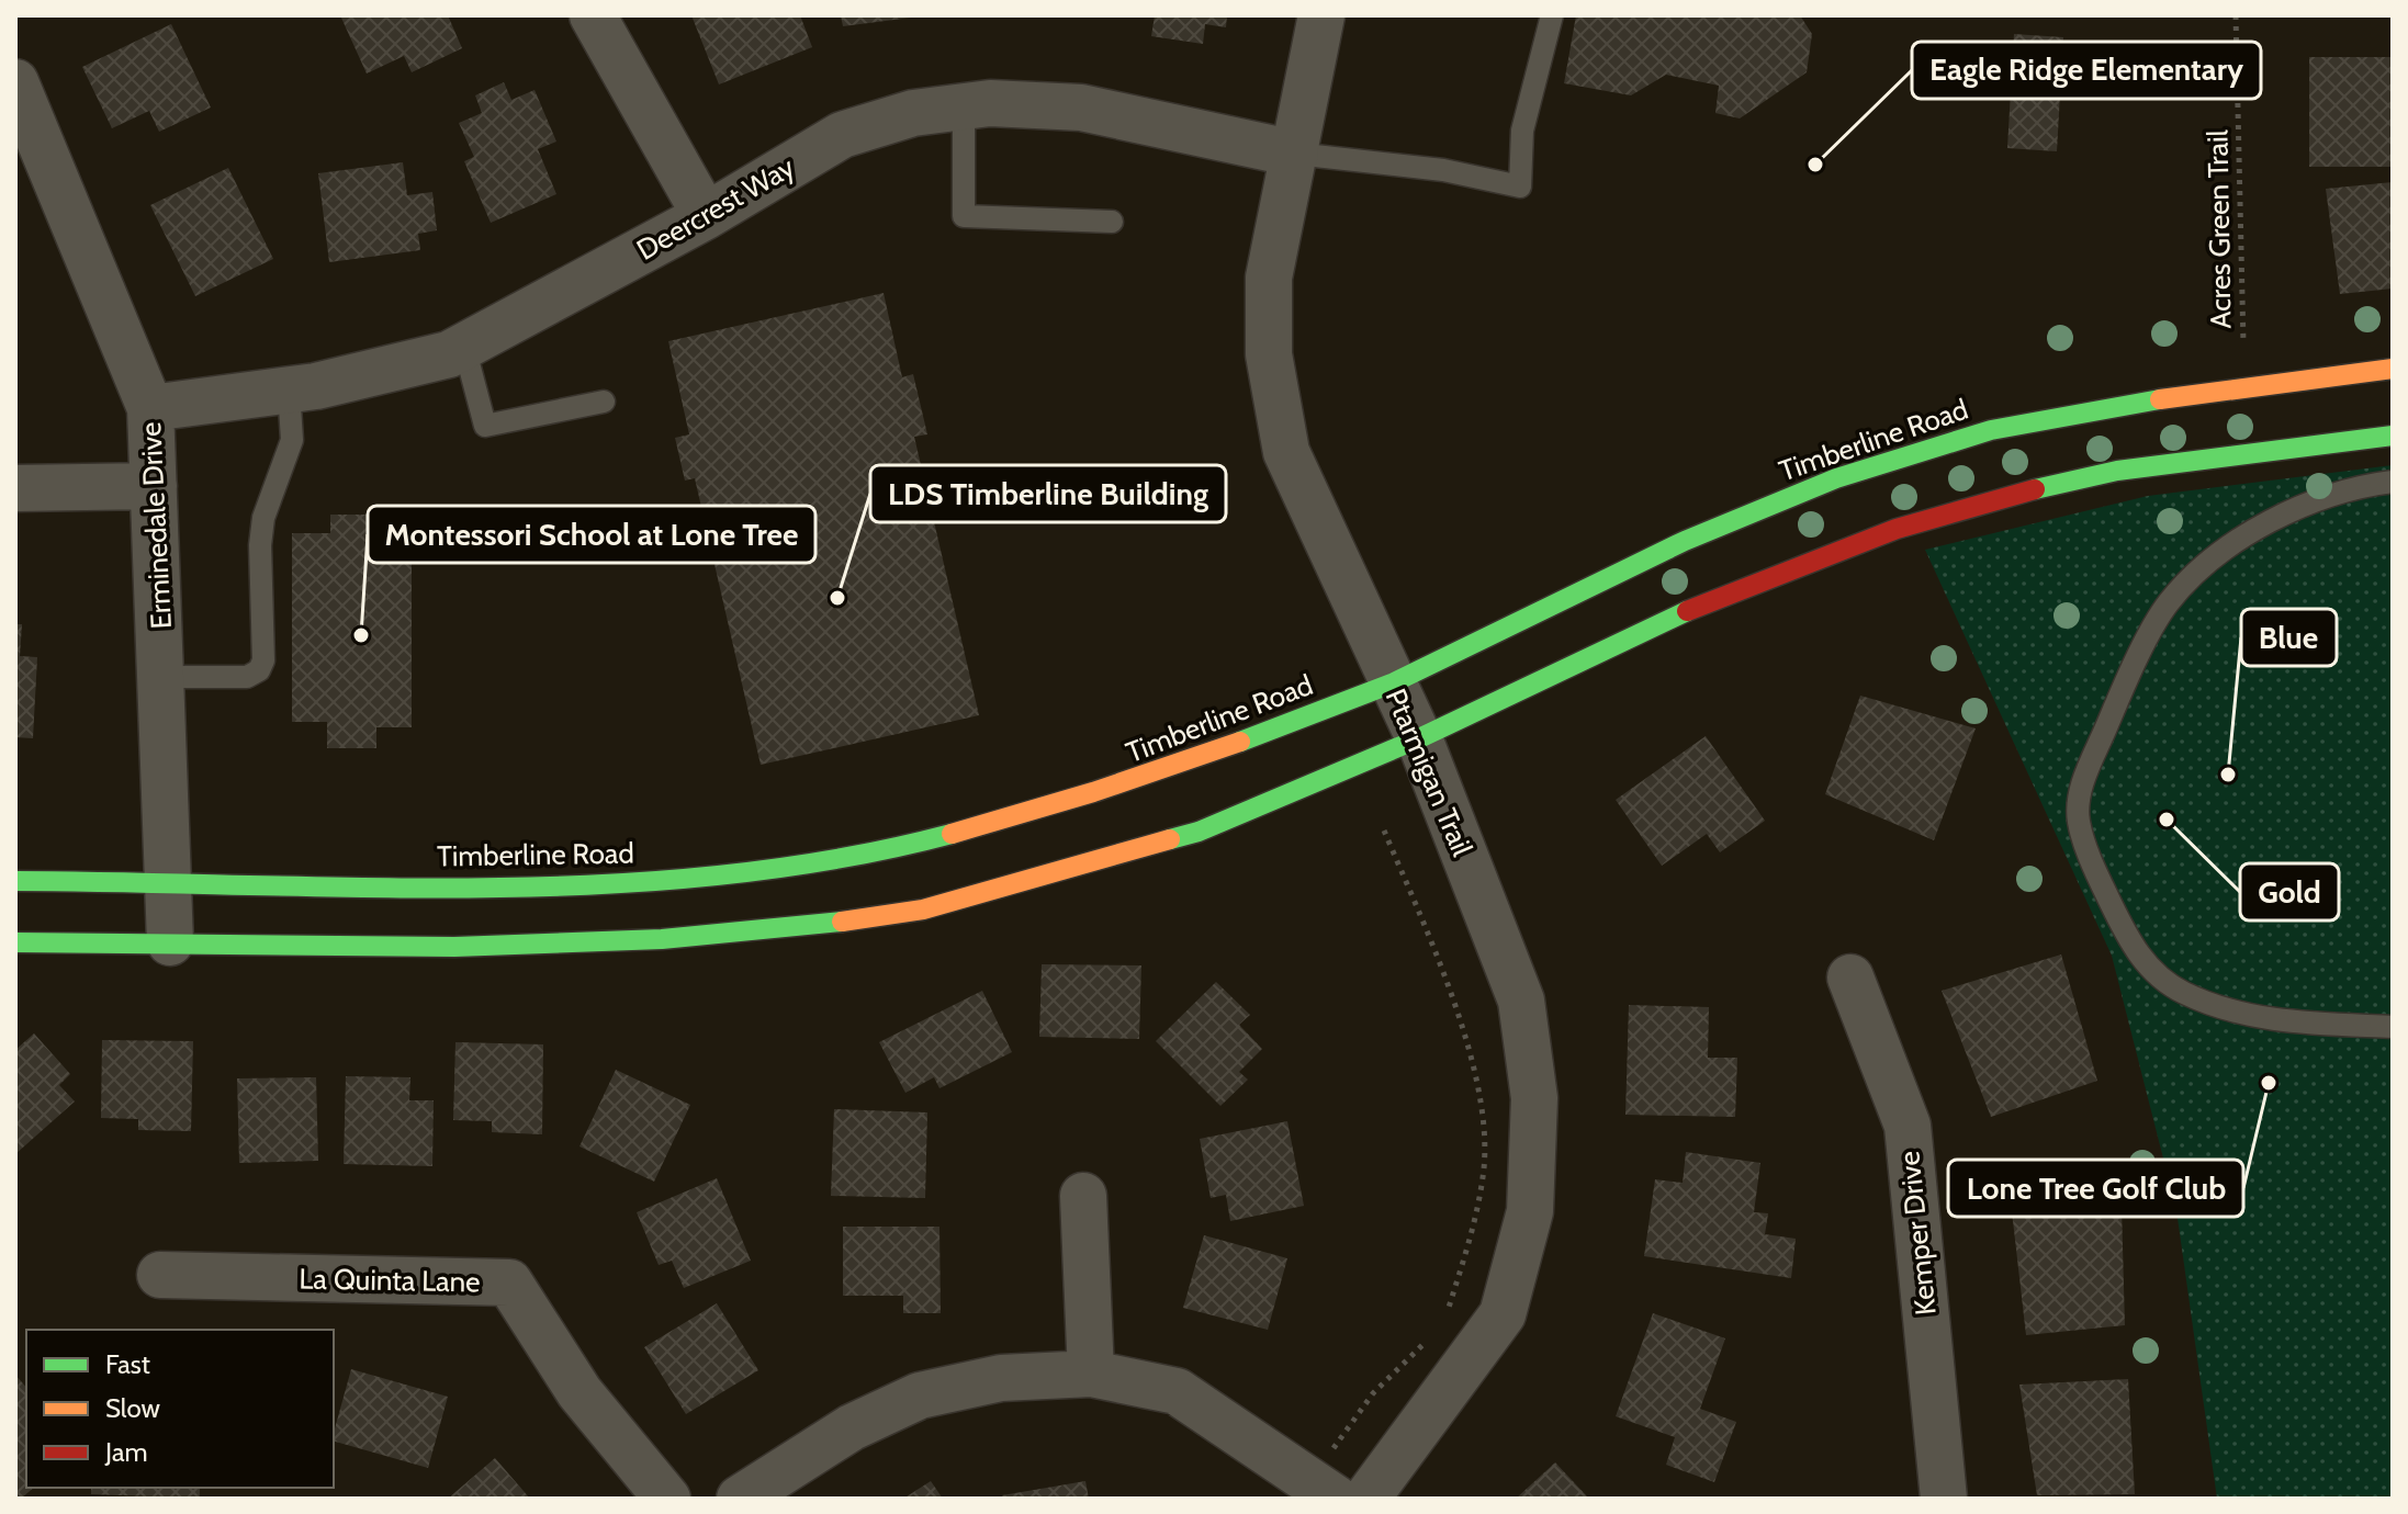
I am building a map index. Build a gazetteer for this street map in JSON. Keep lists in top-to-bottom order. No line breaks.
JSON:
{"streets":{"street":["Deercrest Way","Timberline Road","Erminedale Drive","Ptarmigan Trail","Kemper Drive","La Quinta Lane"],"path":["Acres Green Trail"]},"crossings":[["Deercrest Way","Erminedale Drive"],["Deercrest Way","Ptarmigan Trail"],["Acres Green Trail","Timberline Road"],["Timberline Road","Erminedale Drive"],["Timberline Road","Ptarmigan Trail"]],"places":["Eagle Ridge Elementary","LDS Timberline Building","Montessori School at Lone Tree","Blue","Gold","Lone Tree Golf Club"],"legend":["Fast","Slow","Jam"]}
